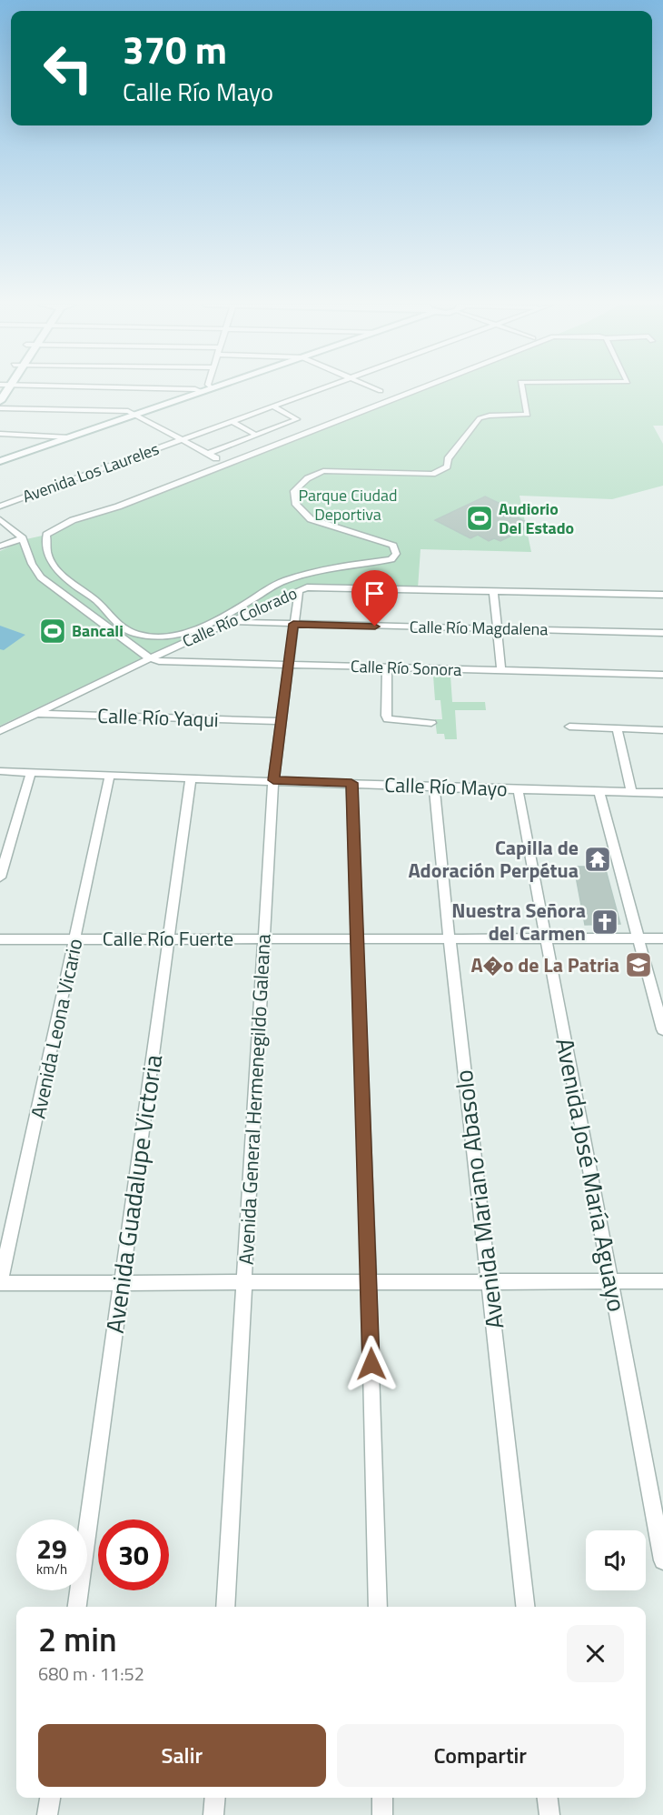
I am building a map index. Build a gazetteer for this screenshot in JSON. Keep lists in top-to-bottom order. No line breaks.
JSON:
{"streets":{"street":["Avenida Los Laureles","Calle Río Colorado","Calle Río Magdalena","Calle Río Sonora","Calle Río Yaqui","Calle Río Mayo","Calle Río Fuerte","Avenida Leona Vicario","Avenida General Hermenegildo Galeana","Avenida José María Aguayo","Avenida Guadalupe Victoria","Avenida Mariano Abasolo"]},"crossings":[["Calle Río Colorado","Calle Río Magdalena"],["Calle Río Colorado","Calle Río Sonora"],["Calle Río Colorado","Calle Río Yaqui"],["Calle Río Colorado","Avenida General Hermenegildo Galeana"],["Calle Río Magdalena","Avenida General Hermenegildo Galeana"],["Calle Río Sonora","Avenida General Hermenegildo Galeana"],["Calle Río Yaqui","Avenida General Hermenegildo Galeana"],["Calle Río Mayo","Avenida Leona Vicario"],["Calle Río Mayo","Avenida General Hermenegildo Galeana"],["Calle Río Mayo","Avenida José María Aguayo"],["Calle Río Mayo","Avenida Guadalupe Victoria"],["Calle Río Mayo","Avenida Mariano Abasolo"],["Calle Río Fuerte","Avenida Leona Vicario"],["Calle Río Fuerte","Avenida General Hermenegildo Galeana"],["Calle Río Fuerte","Avenida José María Aguayo"],["Calle Río Fuerte","Avenida Guadalupe Victoria"],["Calle Río Fuerte","Avenida Mariano Abasolo"]],"parks":["Parque Ciudad Deportiva"],"places":{"sports":["Audiorio Del Estado","Bancali"],"temple":["Capilla de Adoración Perpétua"],"church":["Nuestra Señora del Carmen"],"school or university":["A�o de La Patria"]},"page":{"turn":["370 m","Calle Río Mayo"],"speed":"29 km/h","limit":"30","heading":["2 min","680 m · 11:52"],"buttons":["Salir","Compartir"]}}
